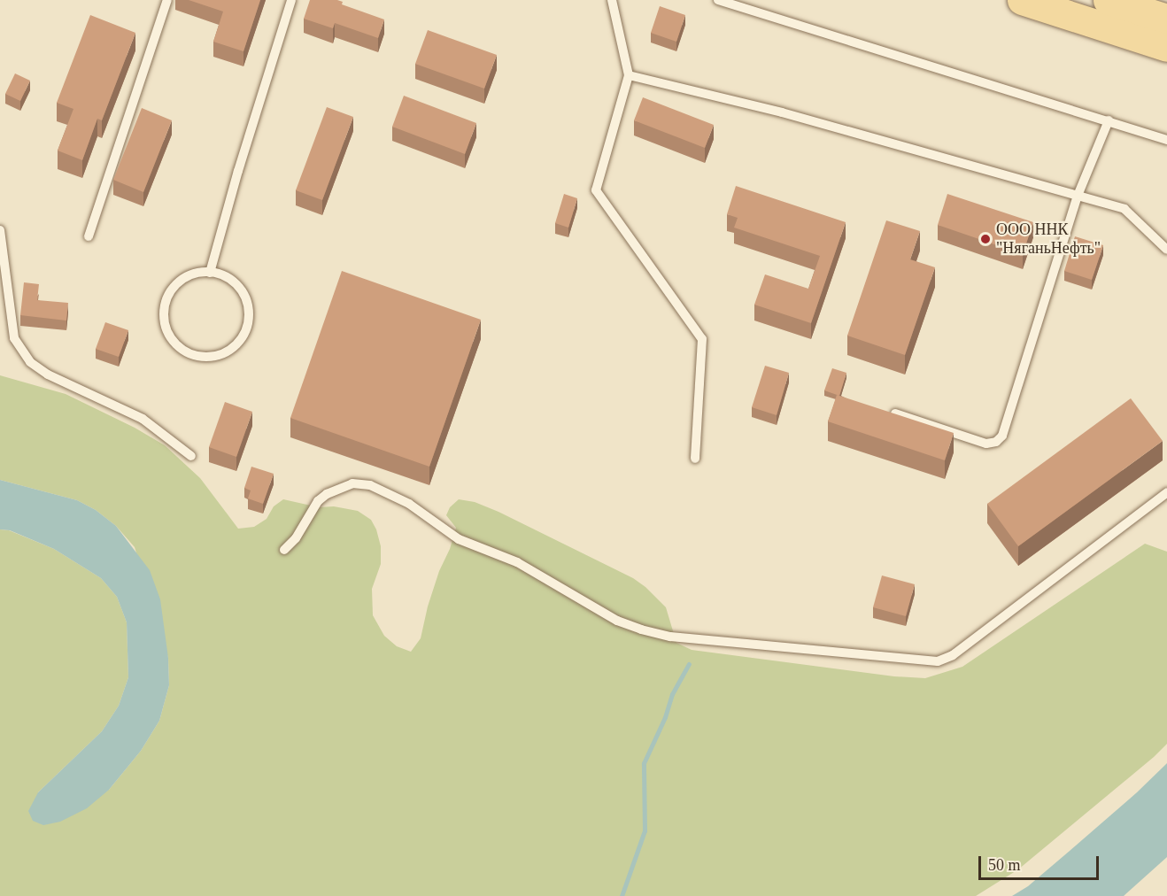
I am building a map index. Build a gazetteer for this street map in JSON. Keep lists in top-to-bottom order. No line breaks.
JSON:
{"places":["ООО ННК \"НяганьНефть\""],"scale_bar":"50 m"}
